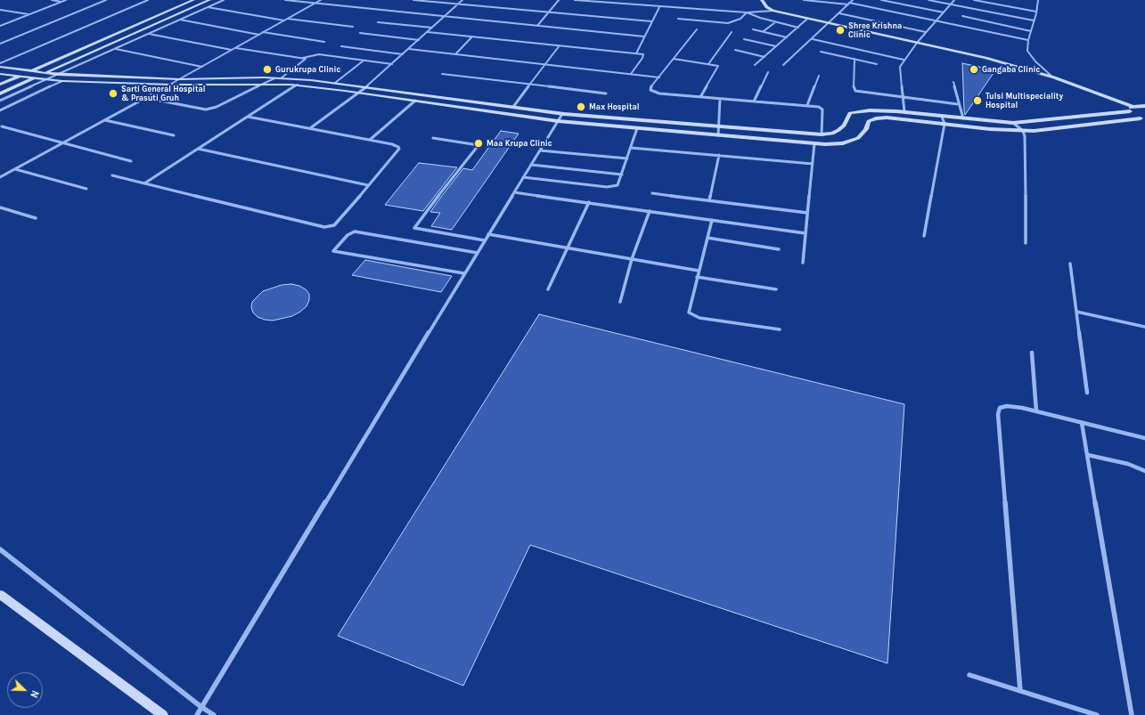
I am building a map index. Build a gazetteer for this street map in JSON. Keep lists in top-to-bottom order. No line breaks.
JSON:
{"places":["Shree Krishna Clinic","Gurukrupa Clinic","Gangaba Clinic","Sarti General Hospital & Prasuti Gruh","Tulsi Multispeciality Hospital","Max Hospital","Maa Krupa Clinic"],"north":"bottom right"}
